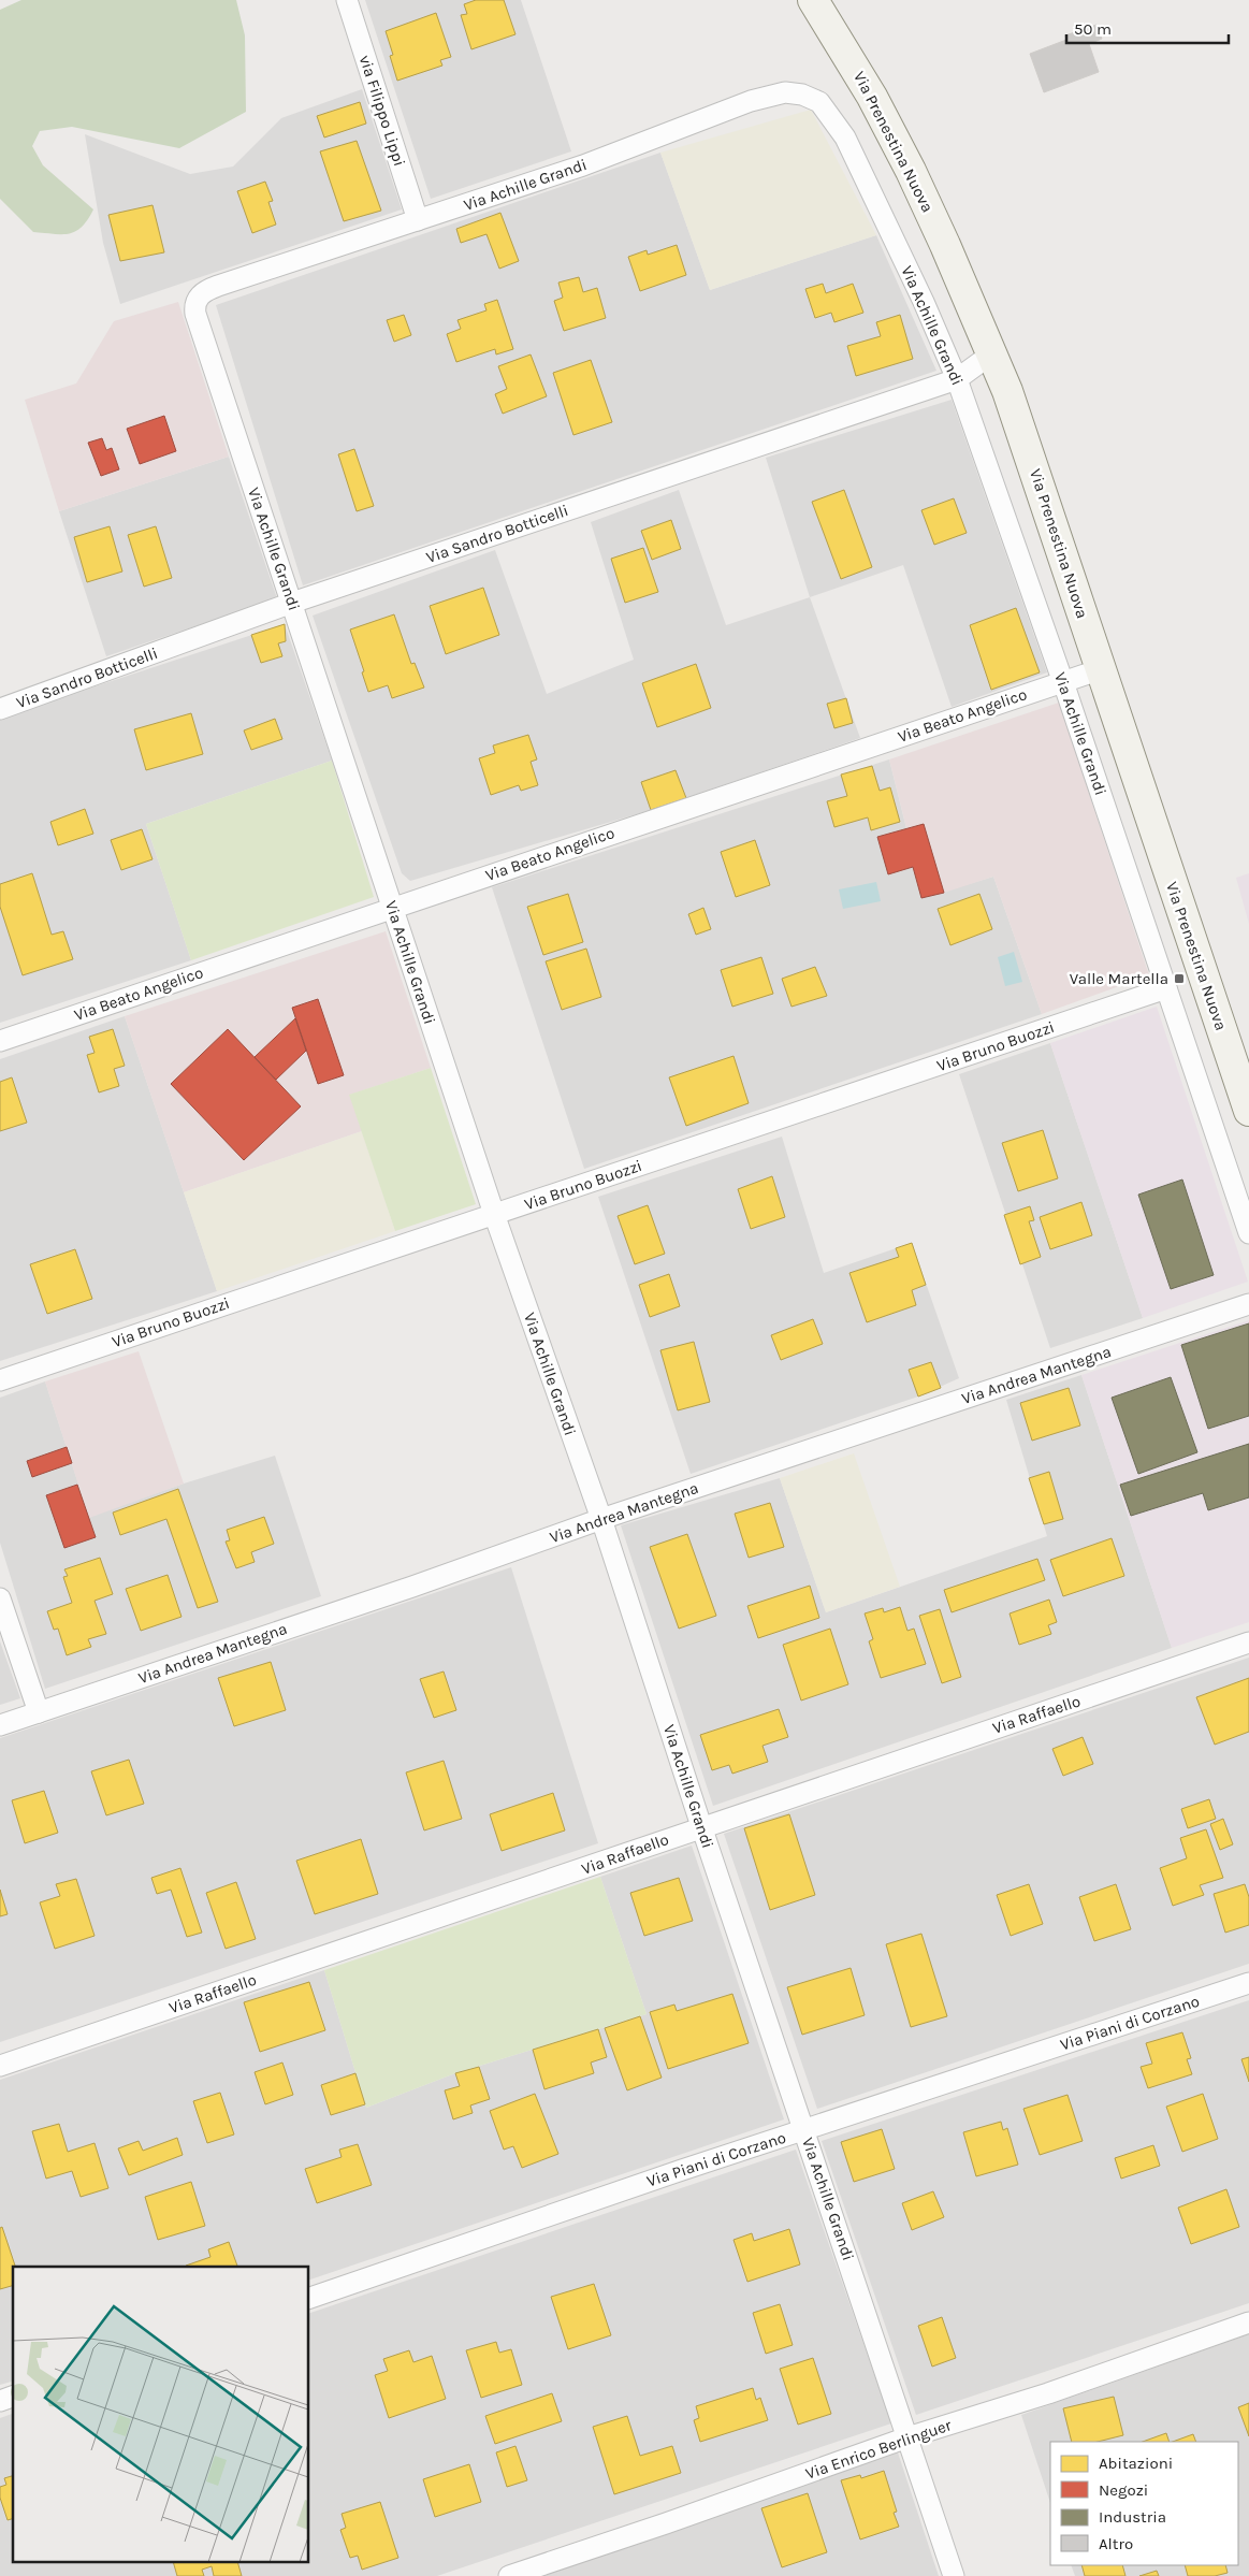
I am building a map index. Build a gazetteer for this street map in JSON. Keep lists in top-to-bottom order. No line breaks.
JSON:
{"streets":{"main road":["Via Prenestina Nuova"],"street":["via Filippo Lippi","Via Achille Grandi","Via Sandro Botticelli","Via Beato Angelico","Via Bruno Buozzi","Via Andrea Mantegna","Via Raffaello","Via Piani di Corzano","Via Enrico Berlinguer"]},"crossings":[["via Filippo Lippi","Via Achille Grandi"],["Via Prenestina Nuova","Via Sandro Botticelli"],["Via Prenestina Nuova","Via Beato Angelico"],["Via Achille Grandi","Via Sandro Botticelli"],["Via Achille Grandi","Via Beato Angelico"],["Via Achille Grandi","Via Bruno Buozzi"],["Via Achille Grandi","Via Andrea Mantegna"],["Via Achille Grandi","Via Raffaello"],["Via Achille Grandi","Via Piani di Corzano"],["Via Achille Grandi","Via Enrico Berlinguer"]],"places":{"transit":["Valle Martella"]},"legend":["Abitazioni","Negozi","Industria","Altro"],"scale_bar":"50 m"}
